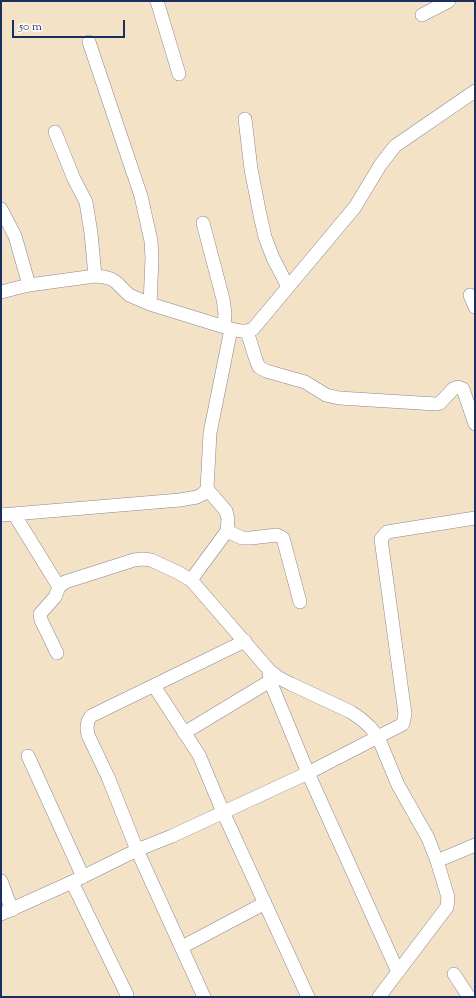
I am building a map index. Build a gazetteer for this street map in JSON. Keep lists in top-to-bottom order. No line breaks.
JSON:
{"scale_bar":"50 m"}
